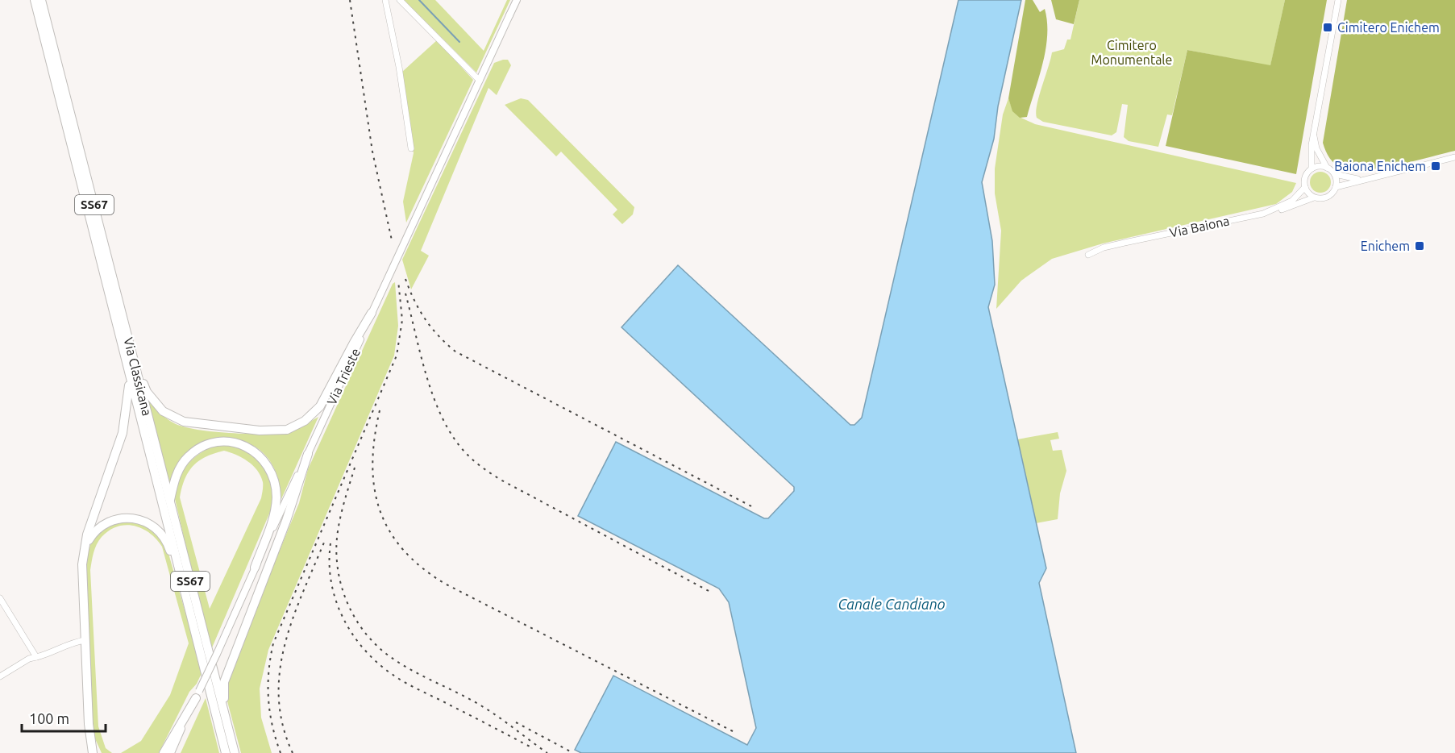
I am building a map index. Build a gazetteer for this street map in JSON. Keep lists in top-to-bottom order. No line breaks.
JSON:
{"streets":{"highway":["SS67","Via Classicana"],"main road":["Via Trieste"],"street":["Via Baiona"]},"crossings":[["SS67","Via Classicana"]],"water":["Canale Candiano"],"parks":["Cimitero Monumentale"],"places":{"transit":["Cimitero Enichem","Baiona Enichem","Enichem"]},"scale_bar":"100 m"}
